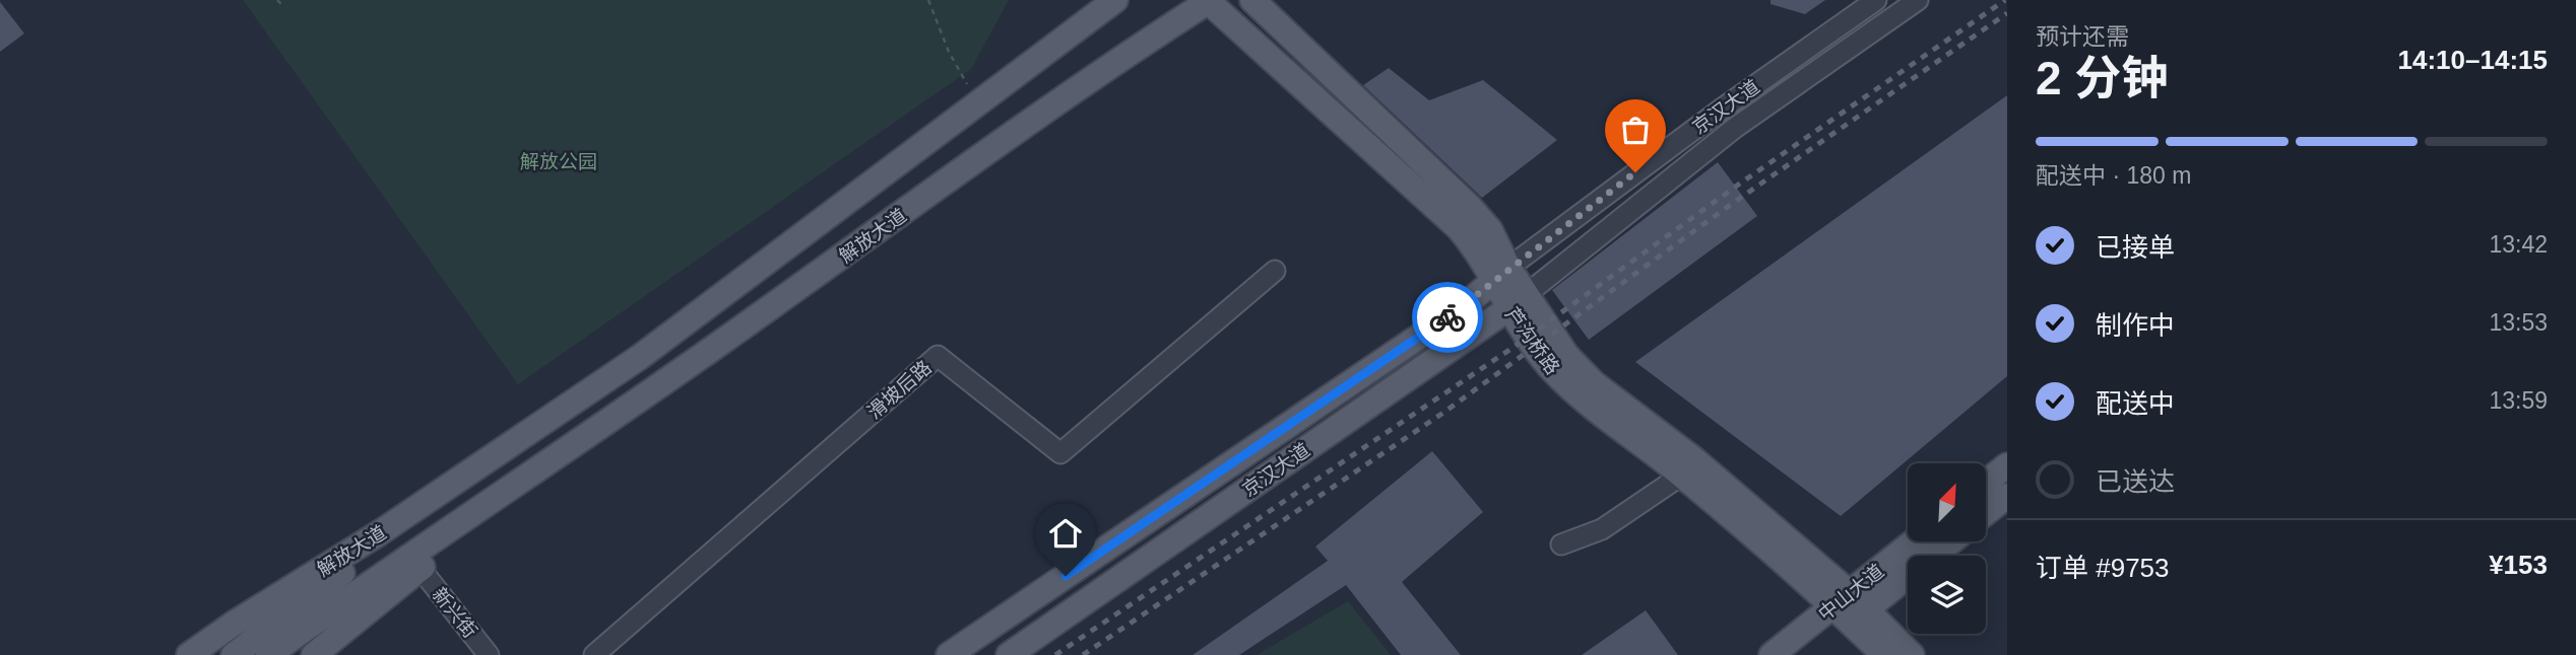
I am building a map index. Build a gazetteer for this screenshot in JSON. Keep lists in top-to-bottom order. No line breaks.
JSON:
{"streets":{"main road":["京汉大道","解放大道","芦沟桥路","中山大道"],"street":["滑坡后路","新兴街"]},"crossings":[["京汉大道","芦沟桥路"],["解放大道","芦沟桥路"],["解放大道","新兴街"],["芦沟桥路","中山大道"]],"parks":["解放公园"],"north":"top right","page":{"heading":["2 分钟","预计还需","14:10–14:15"],"panel":["订单 #9753","¥153"],"bar":"配送中 · 180 m","list":[["已接单","13:42"],["制作中","13:53"],["配送中","13:59"],"已送达"]}}
